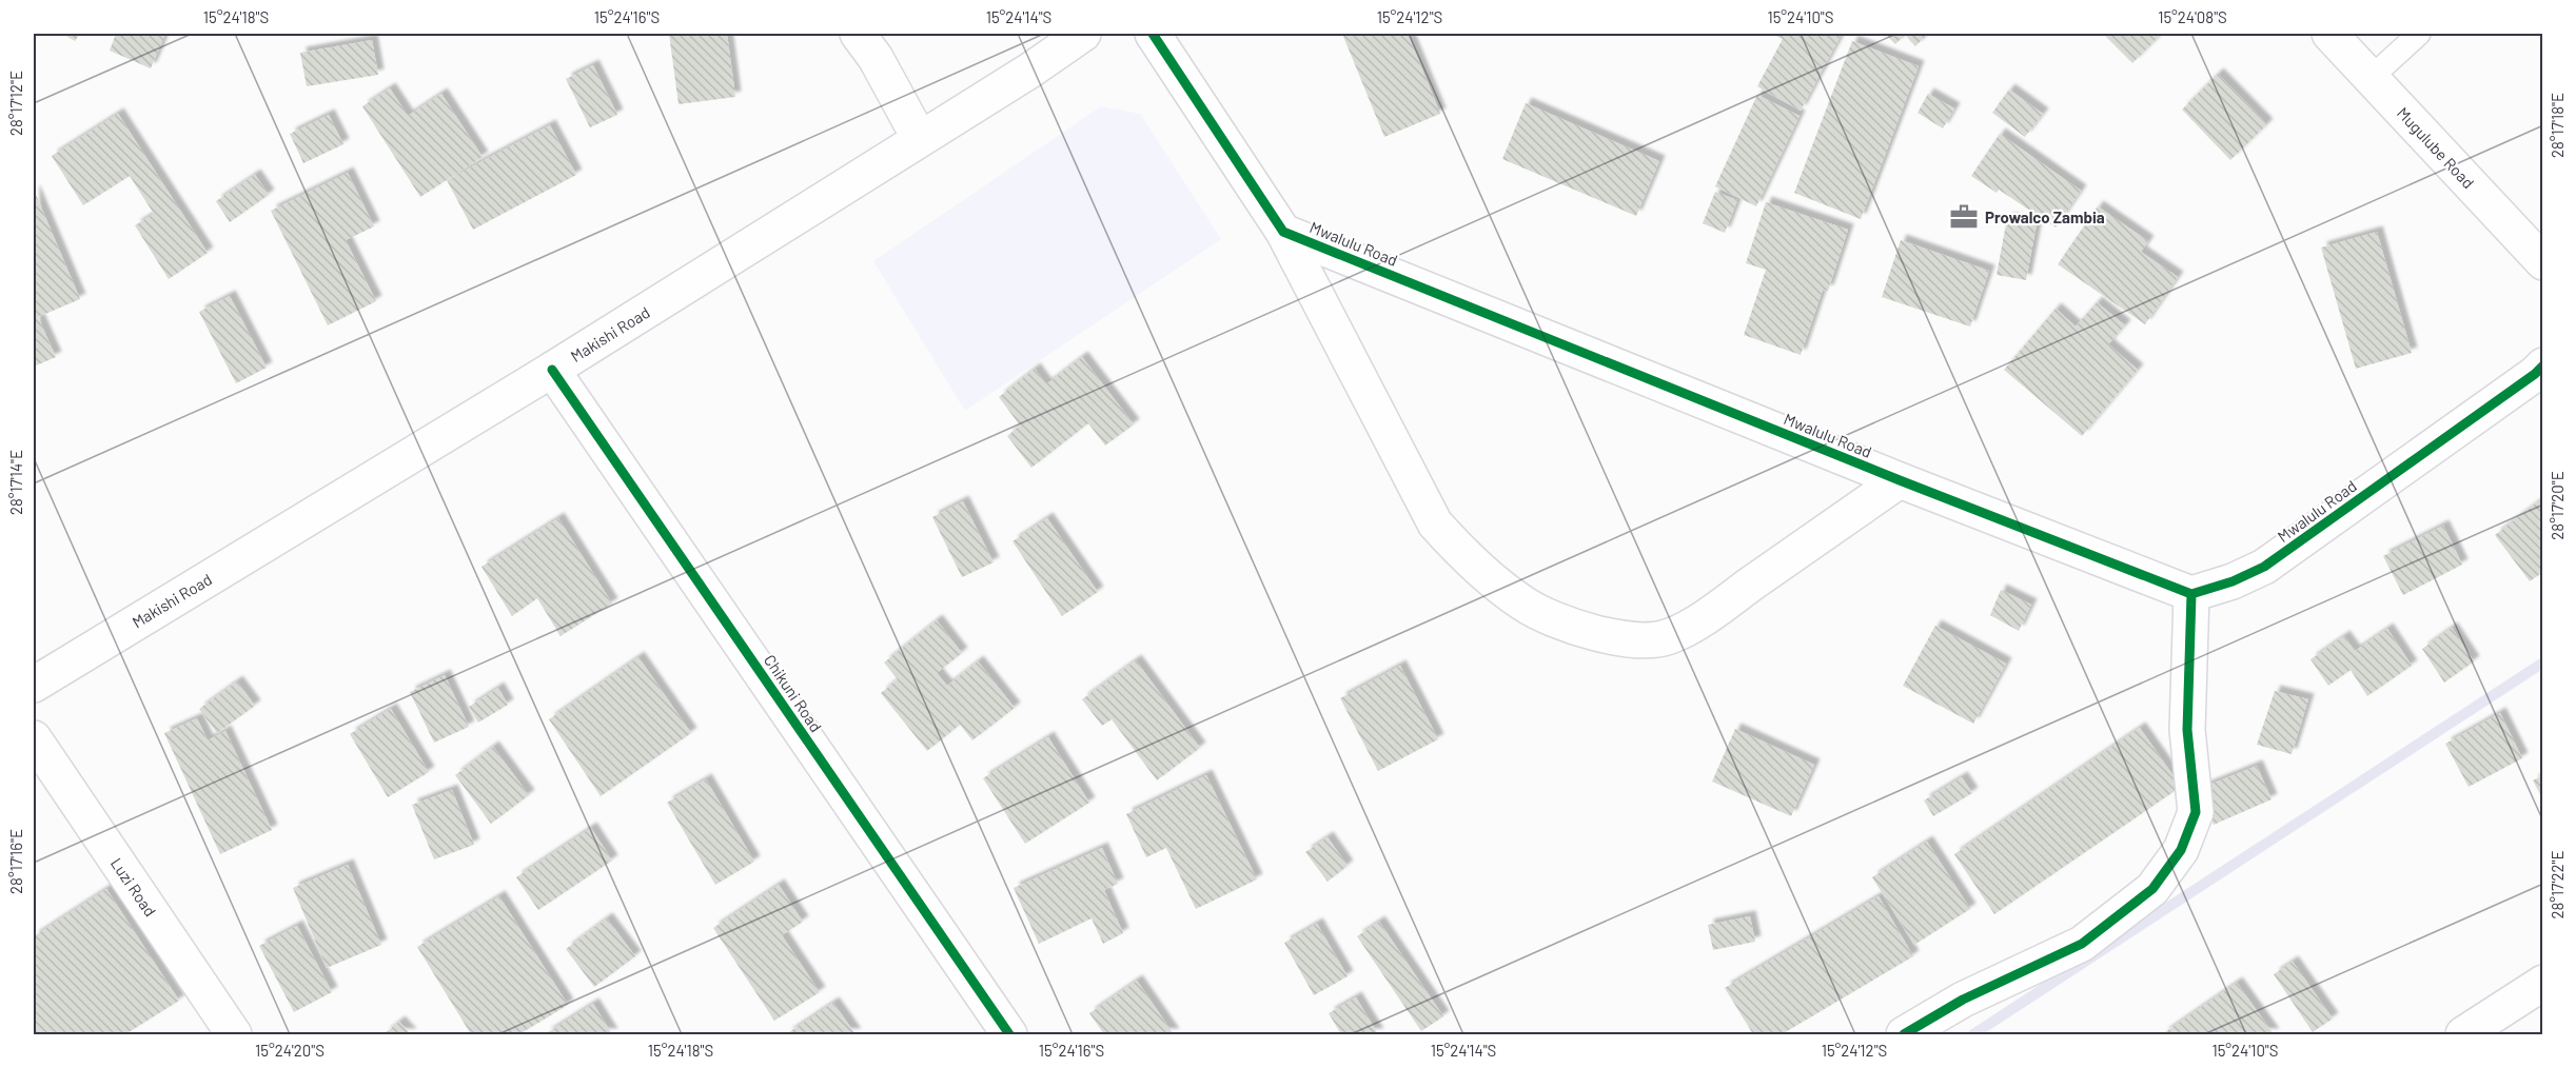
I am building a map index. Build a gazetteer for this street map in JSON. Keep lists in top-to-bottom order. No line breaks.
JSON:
{"streets":{"street":["Mugulube Road","Mwalulu Road","Makishi Road","Chikuni Road","Luzi Road"]},"crossings":[["Makishi Road","Chikuni Road"]],"places":{"office":["Prowalco Zambia"]},"coordinates":["15°24'18\"S","15°24'16\"S","15°24'14\"S","15°24'12\"S","15°24'10\"S","15°24'08\"S","28°17'12\"E","28°17'18\"E","28°17'14\"E","28°17'20\"E","28°17'16\"E","28°17'22\"E","15°24'20\"S"]}
